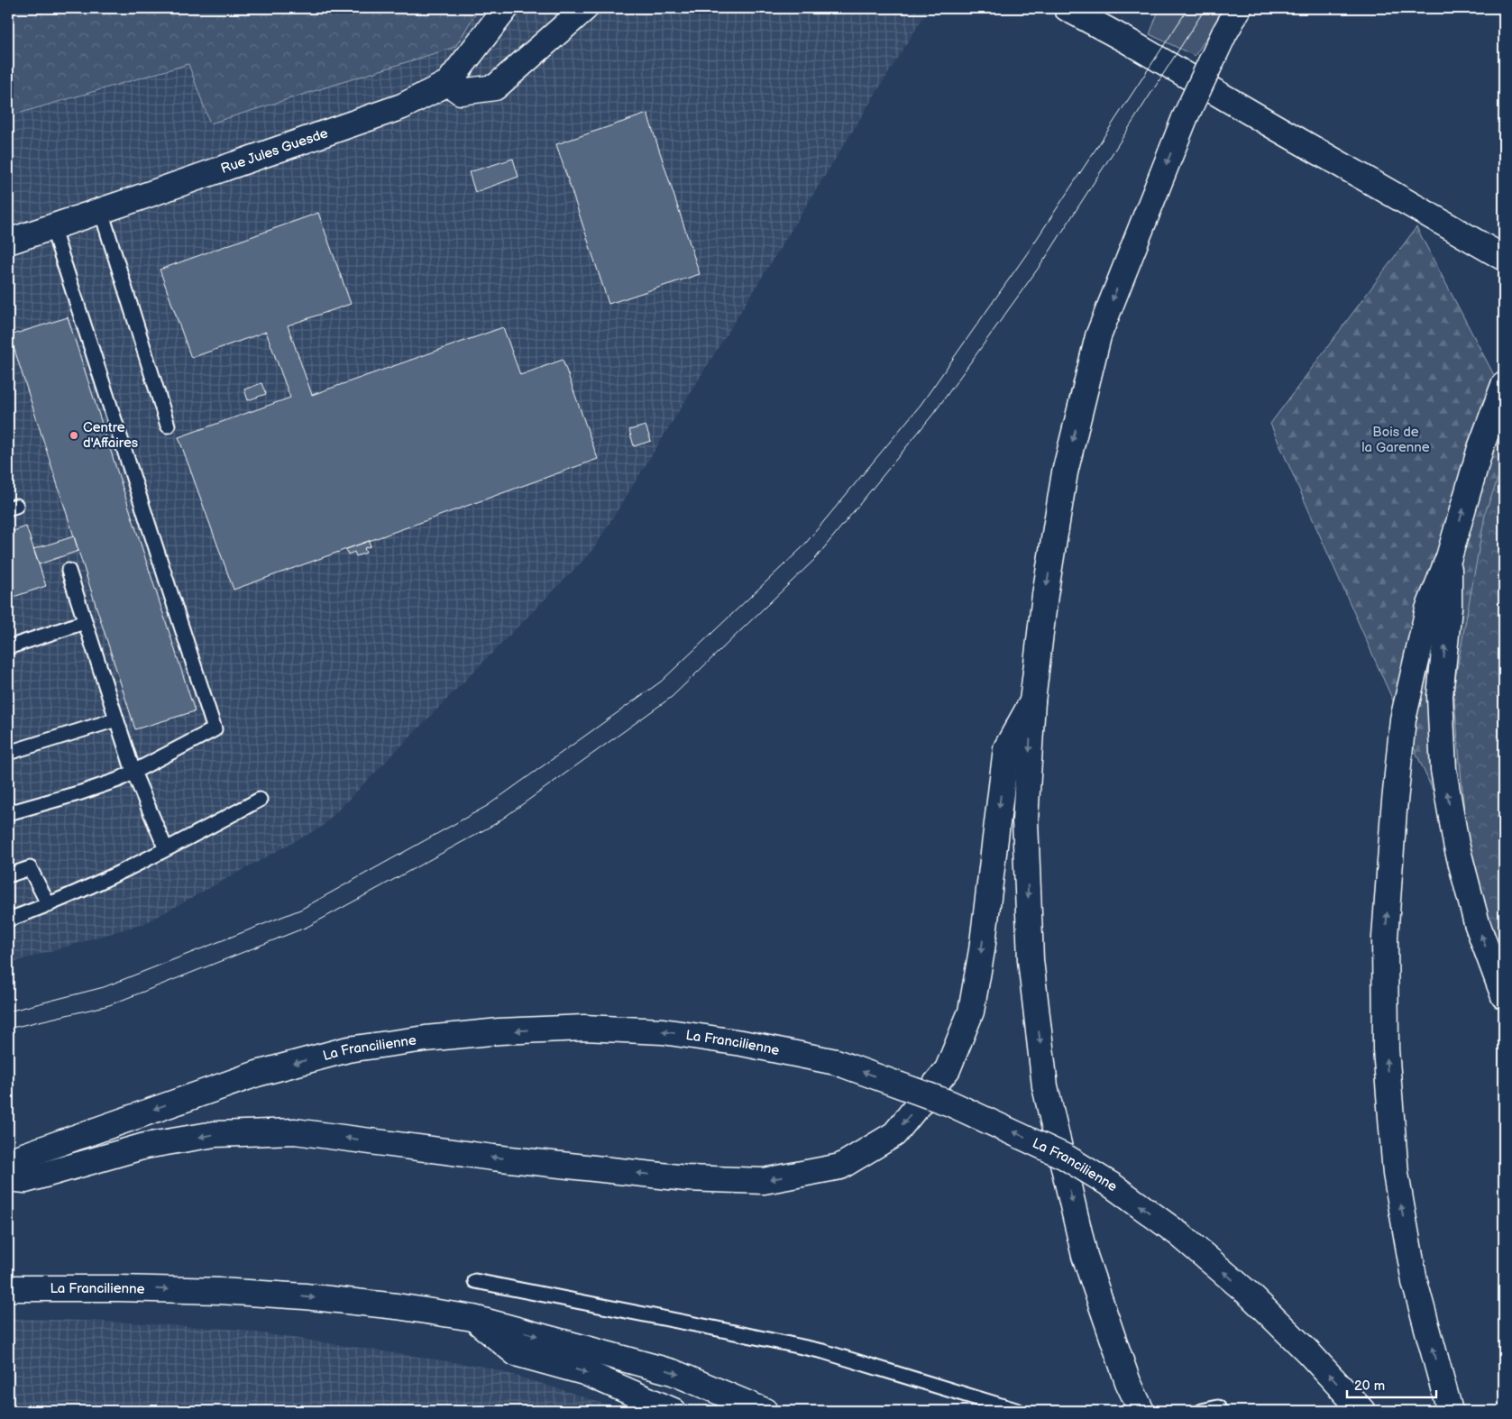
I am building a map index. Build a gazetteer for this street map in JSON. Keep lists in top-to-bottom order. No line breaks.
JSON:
{"streets":{"main road":["Rue Jules Guesde","La Francilienne"]},"parks":["Bois de la Garenne"],"places":["Centre d'Affaires"],"scale_bar":"20 m"}
